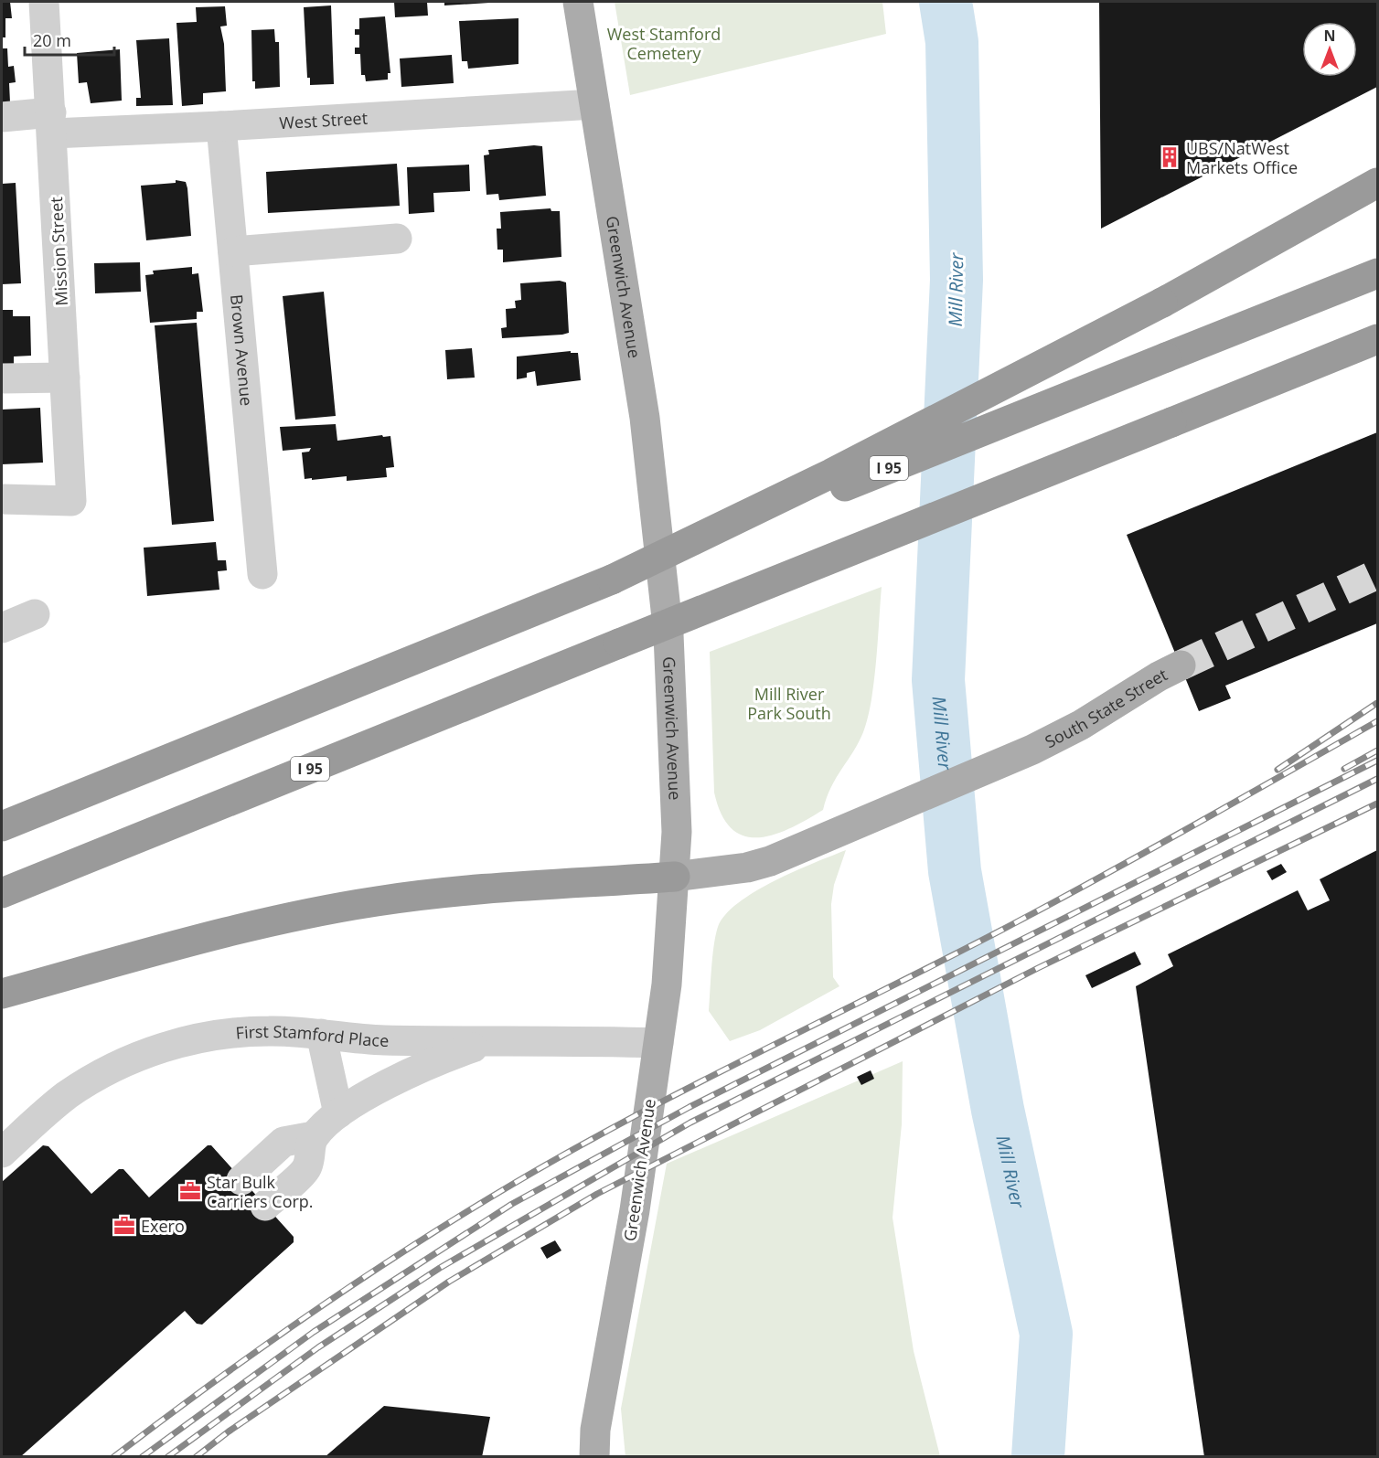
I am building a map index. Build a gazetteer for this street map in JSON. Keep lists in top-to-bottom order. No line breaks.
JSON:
{"streets":{"highway":["I 95"],"main road":["Greenwich Avenue","South State Street"],"street":["West Street","Mission Street","Brown Avenue","First Stamford Place"]},"crossings":[["West Street","Mission Street"],["West Street","Greenwich Avenue"],["West Street","Brown Avenue"],["Greenwich Avenue","South State Street"],["Greenwich Avenue","First Stamford Place"]],"water":["Mill River"],"parks":["West Stamford Cemetery","Mill River Park South"],"places":{"building":["UBS/NatWest Markets Office"],"office":["Star Bulk Carriers Corp.","Exero"]},"scale_bar":"20 m","north":"top"}
